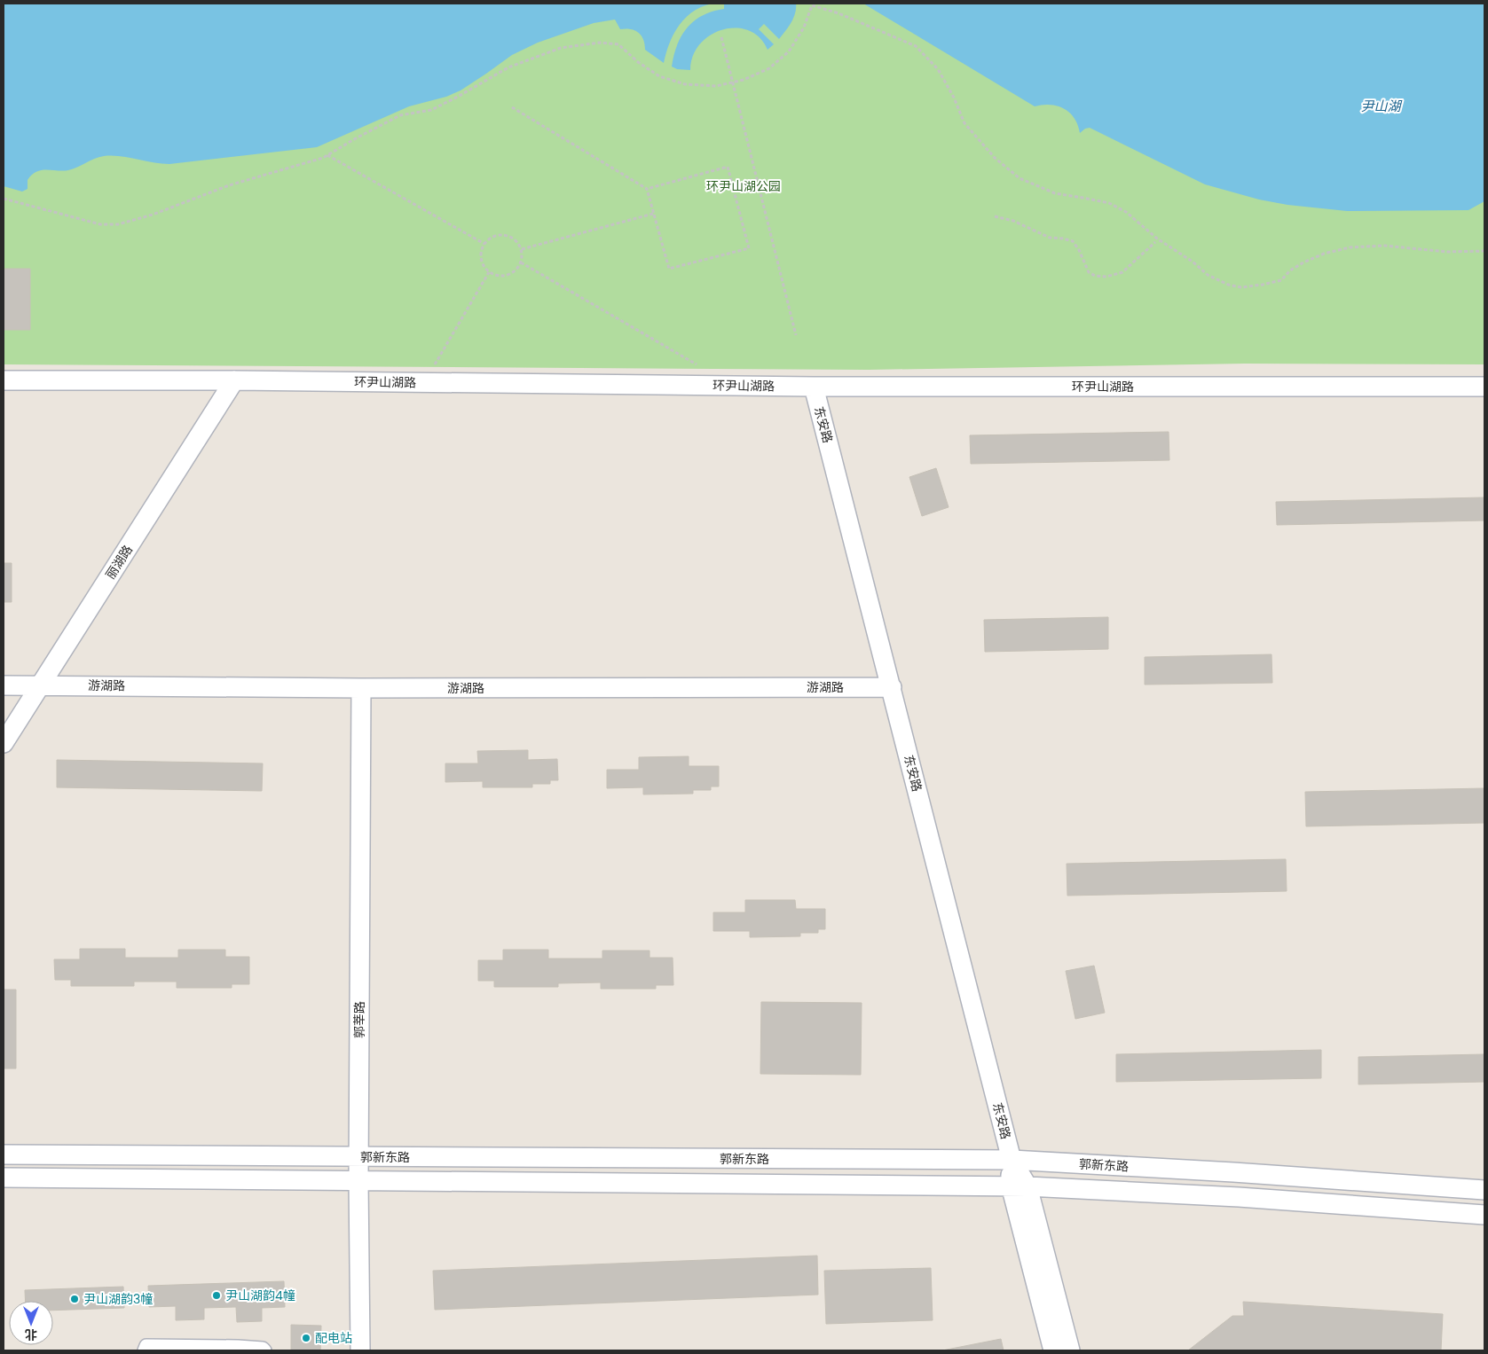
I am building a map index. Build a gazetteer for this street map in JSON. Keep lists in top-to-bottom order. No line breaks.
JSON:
{"streets":{"street":["环尹山湖路","东安路","丽湖路","游湖路","郭莘路","郭新东路"]},"crossings":[["环尹山湖路","东安路"],["环尹山湖路","丽湖路"],["东安路","游湖路"],["东安路","郭新东路"],["丽湖路","游湖路"],["游湖路","郭莘路"],["郭莘路","郭新东路"]],"water":["尹山湖"],"parks":["环尹山湖公园"],"places":["尹山湖韵4幢","尹山湖韵3幢","配电站"],"north":"bottom"}
